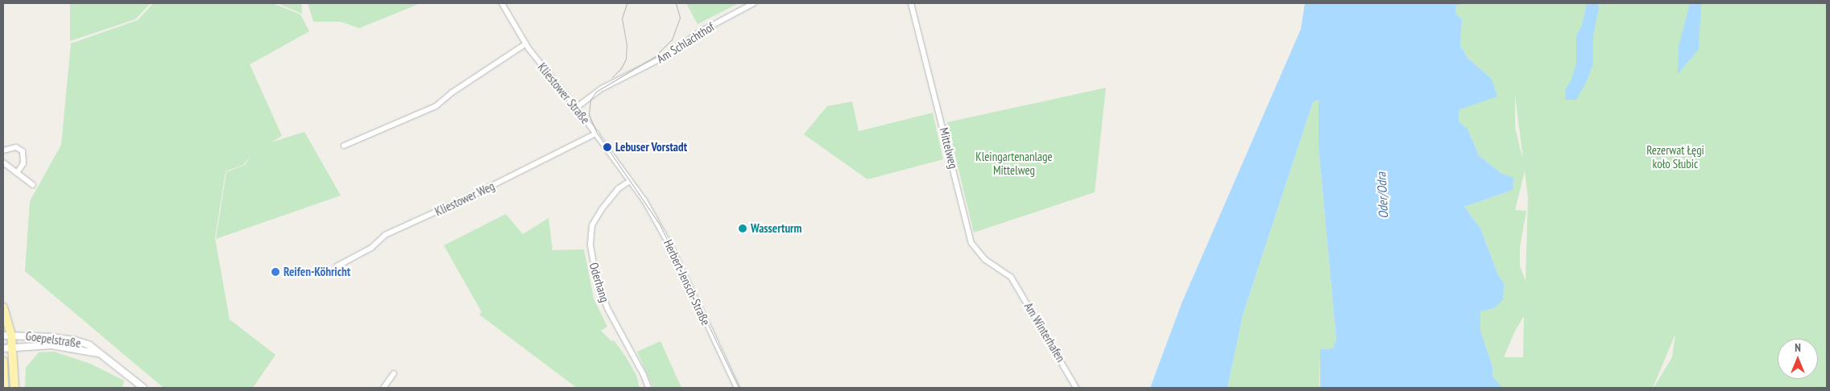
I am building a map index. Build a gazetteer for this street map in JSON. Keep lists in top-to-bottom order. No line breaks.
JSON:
{"streets":{"street":["Am Schlachthof","Kliestower Straße","Mittelweg","Kliestower Weg","Oderhang","Herbert-Jensch-Straße","Am Winterhafen","Goepelstraße"]},"crossings":[["Am Schlachthof","Kliestower Straße"],["Kliestower Straße","Kliestower Weg"],["Kliestower Straße","Oderhang"],["Kliestower Straße","Herbert-Jensch-Straße"],["Mittelweg","Am Winterhafen"],["Oderhang","Herbert-Jensch-Straße"]],"water":["Oder/Odra"],"parks":["Rezerwat Łęgi koło Słubic","Kleingartenanlage Mittelweg"],"places":["Lebuser Vorstadt","Wasserturm","Reifen-Köhricht"],"north":"top"}
